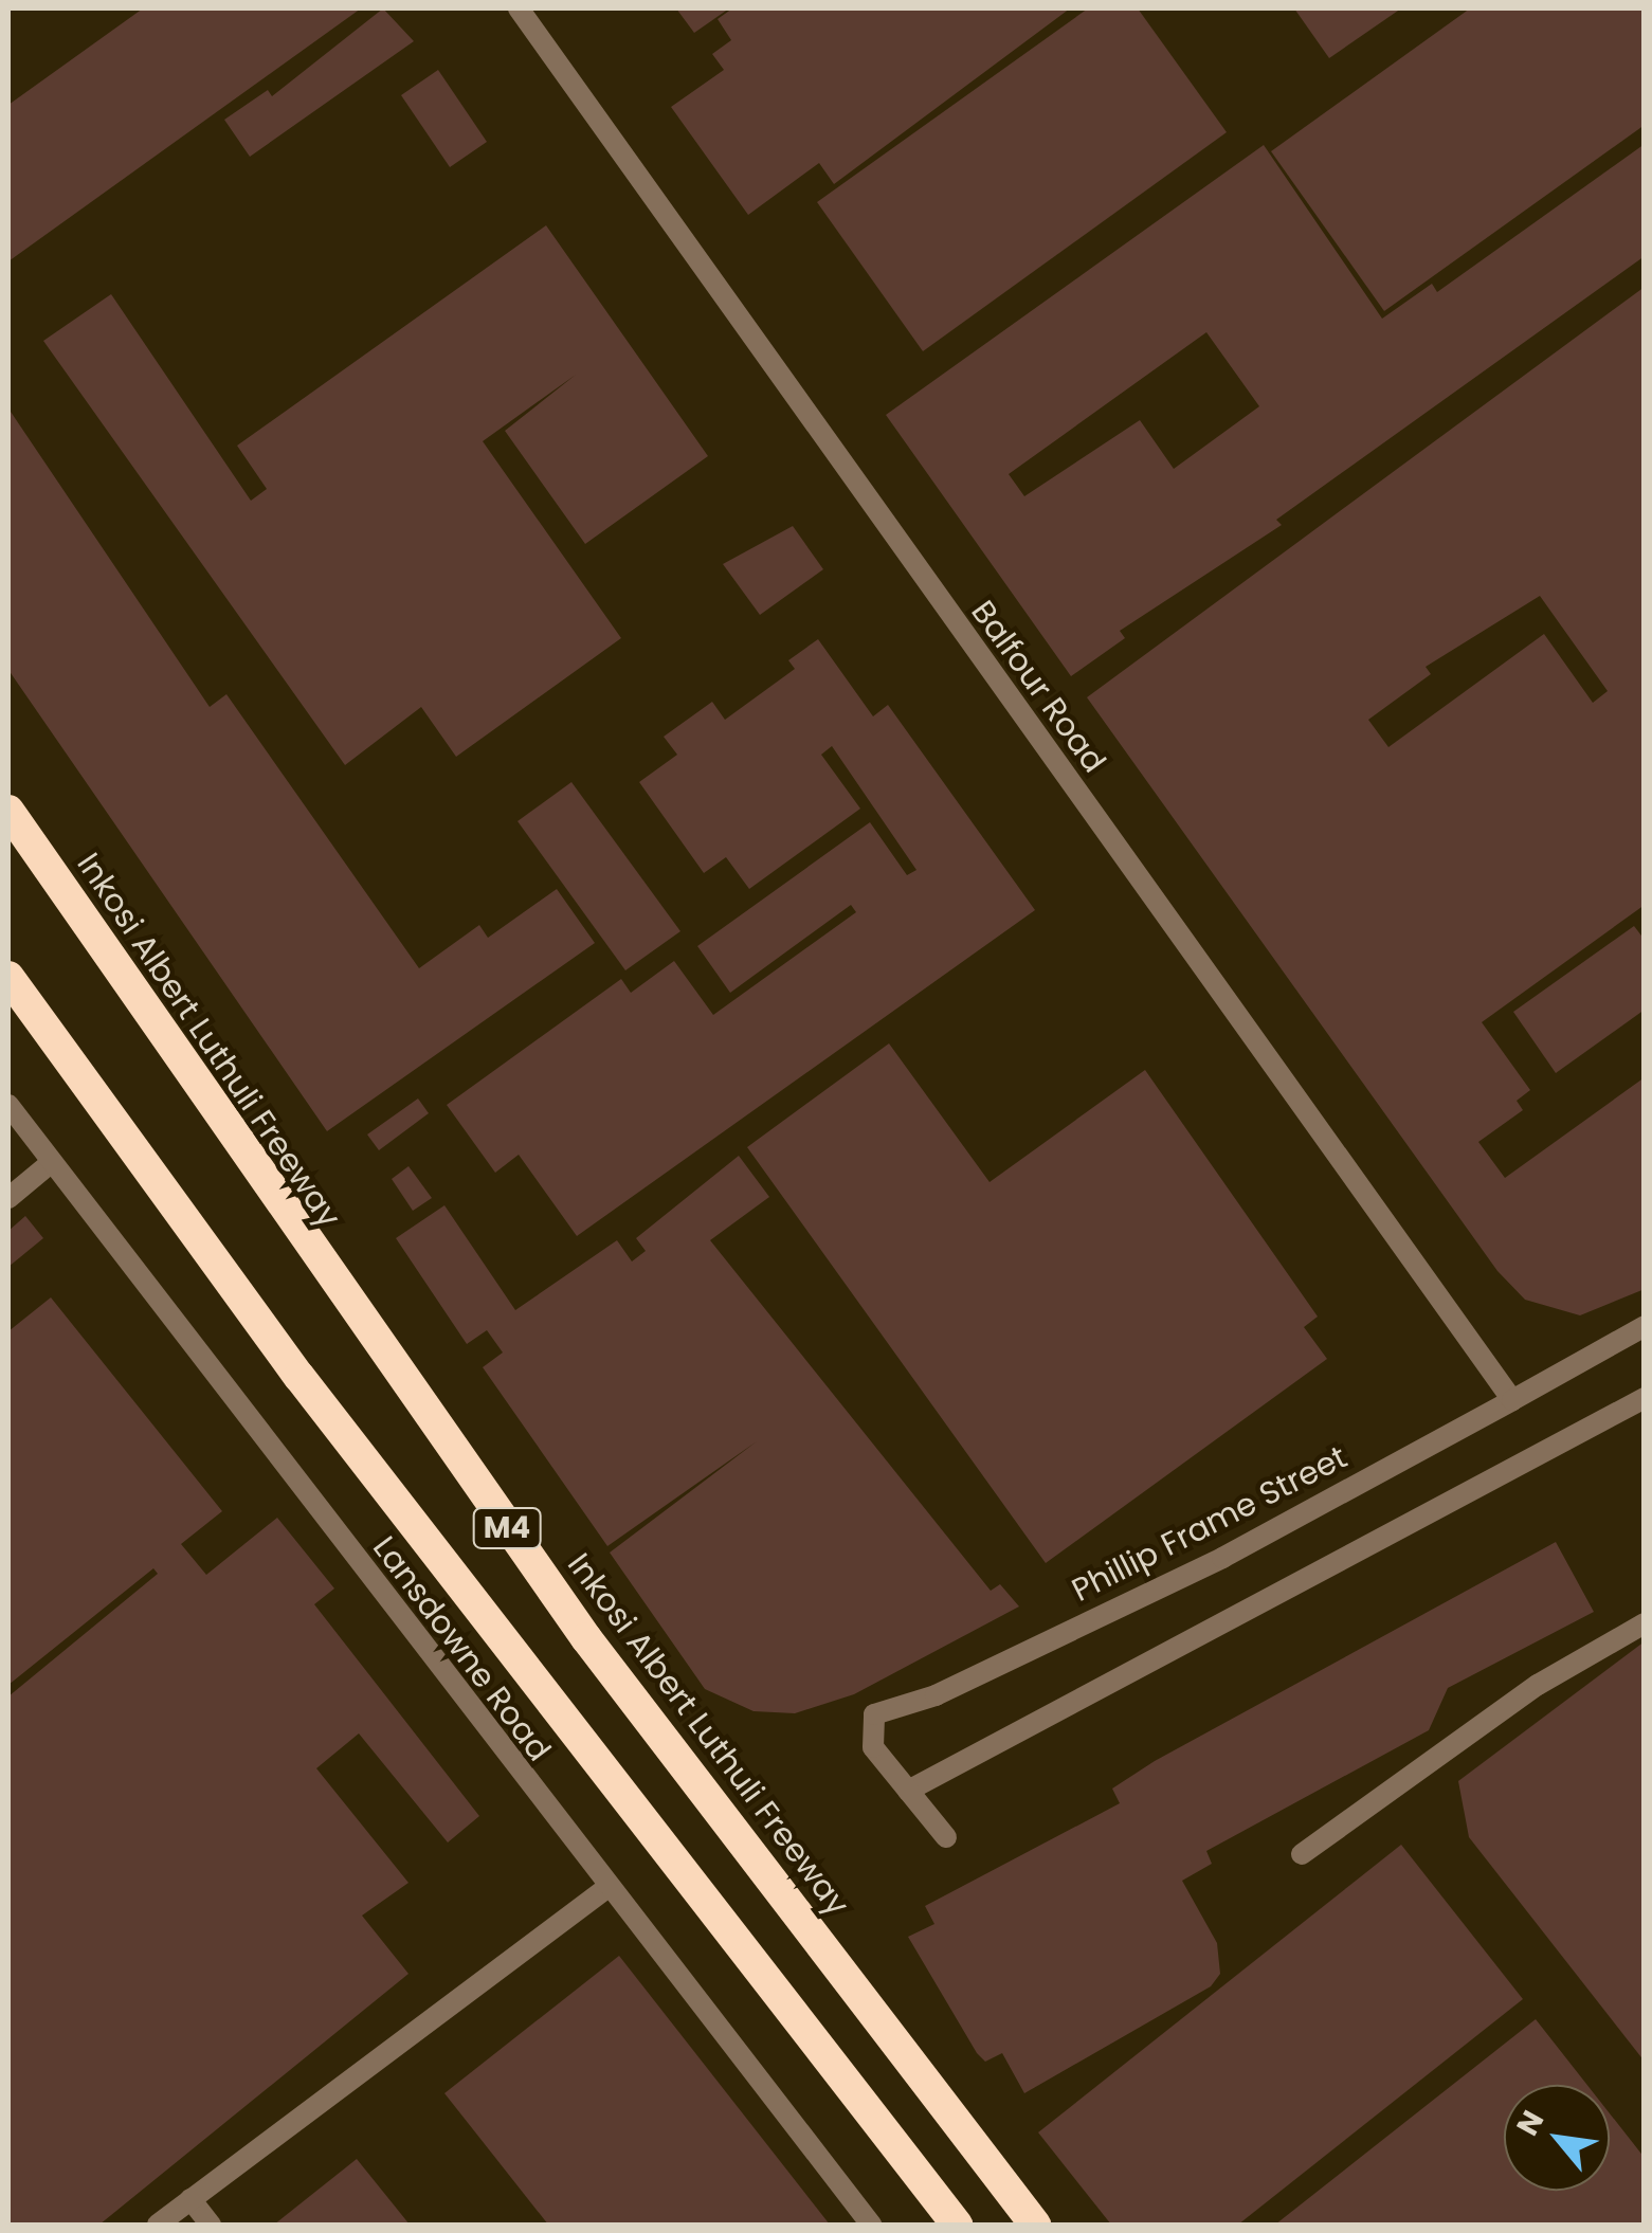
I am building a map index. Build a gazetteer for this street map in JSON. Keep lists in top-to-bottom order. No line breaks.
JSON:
{"streets":{"highway":["Inkosi Albert Luthuli Freeway","M4"],"street":["Balfour Road","Phillip Frame Street","Lansdowne Road"]},"crossings":[["Balfour Road","Phillip Frame Street"]],"north":"top left"}
